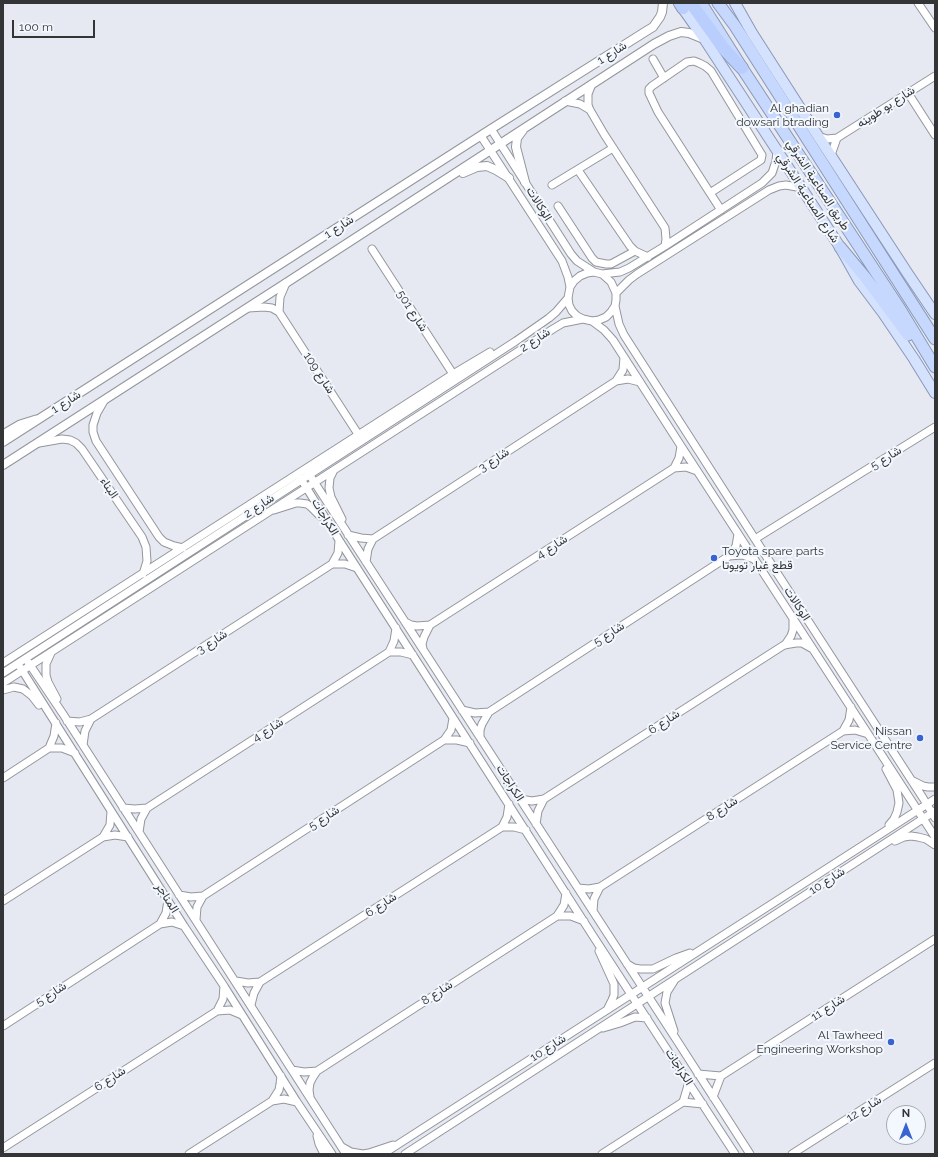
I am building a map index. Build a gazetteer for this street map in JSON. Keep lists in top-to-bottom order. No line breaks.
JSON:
{"streets":{"highway":["طريق الصناعية الشرقي"],"main road":["شارع الصناعية الشرقي"],"street":["شارع 1","شارع بو طوينه","الوكالات","شارع 501","شارع 2","شارع 109","شارع 5","شارع 3","البناء","الكراجات","شارع 4","شارع 6","شارع 8","شارع 10","المناجر","شارع 11","شارع 12"]},"crossings":[["شارع 1","شارع الصناعية الشرقي"],["شارع 1","الوكالات"],["شارع 1","البناء"],["الوكالات","شارع 2"],["الوكالات","شارع 5"],["الوكالات","شارع 6"],["الوكالات","شارع 10"],["شارع 501","شارع 2"],["شارع 2","شارع 109"],["شارع 2","البناء"],["شارع 2","الكراجات"],["شارع 2","المناجر"],["شارع 3","المناجر"],["الكراجات","شارع 8"],["الكراجات","شارع 10"],["شارع 10","المناجر"]],"places":["Al ghadian dowsari btrading","Toyota spare parts قطع غيار تويوتا","Nissan Service Centre","Al Tawheed Engineering Workshop"],"scale_bar":"100 m","north":"top"}
